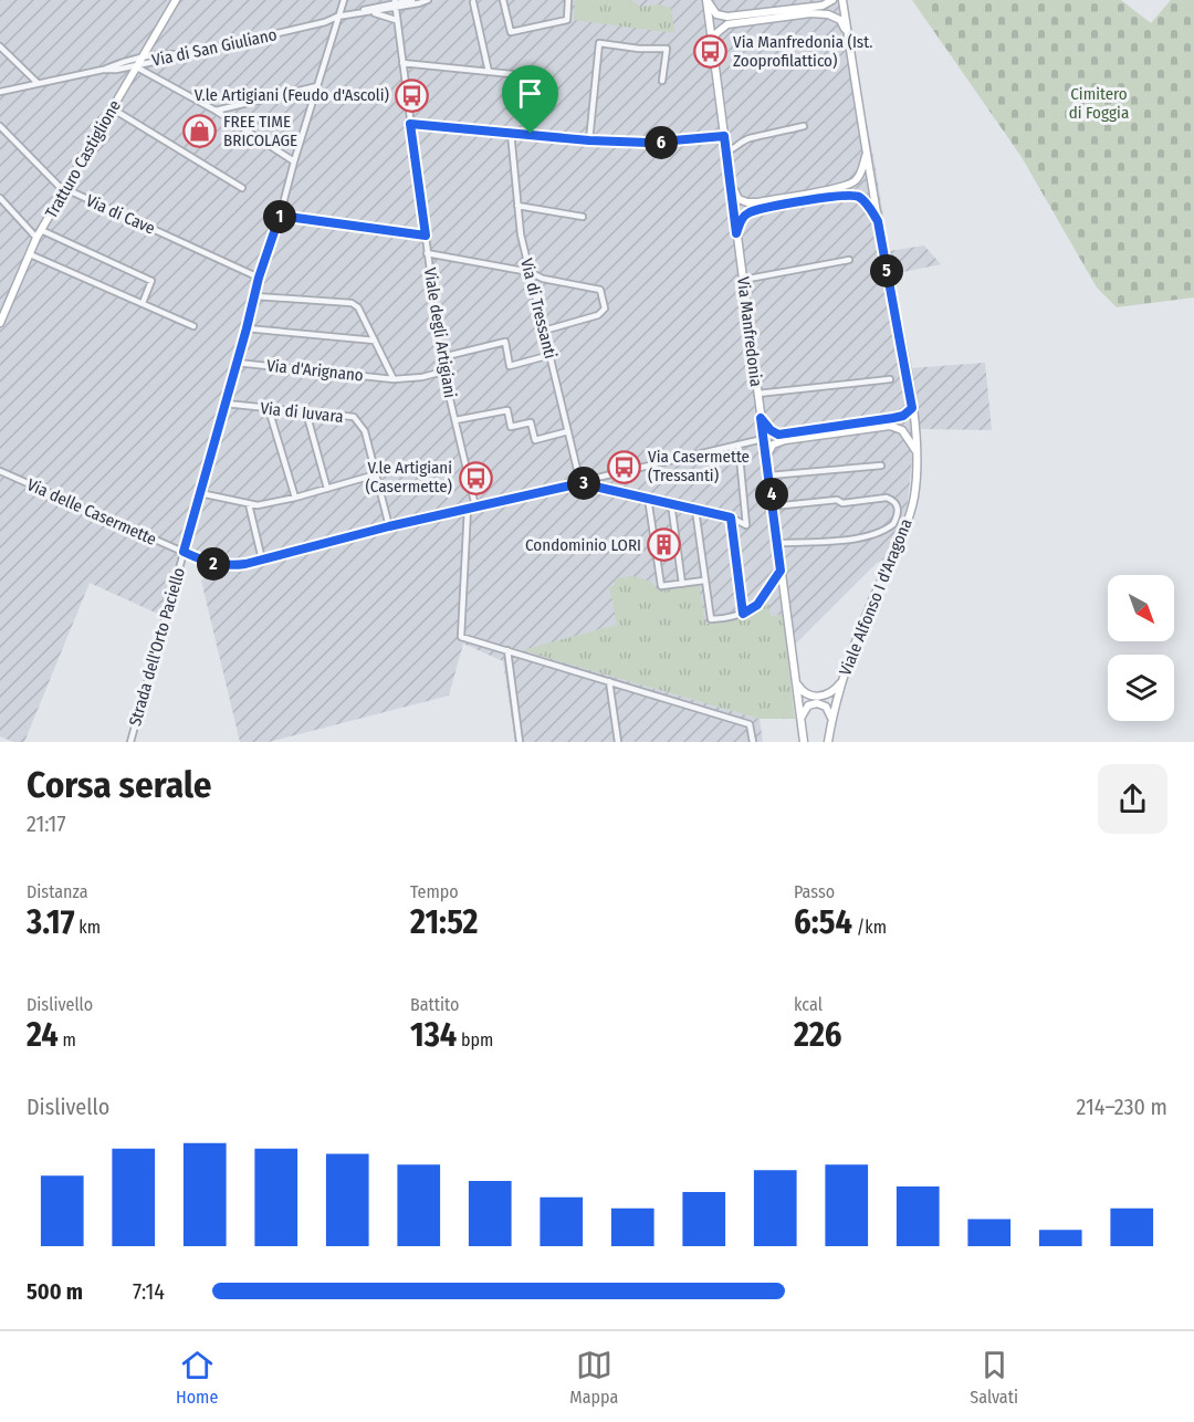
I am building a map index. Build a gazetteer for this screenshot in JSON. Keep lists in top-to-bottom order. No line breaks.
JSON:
{"streets":{"main road":["Tratturo Castiglione","Via Manfredonia","Viale Alfonso I d'Aragona"],"street":["Via di San Giuliano","Via di Cave","Via di Tressanti","Viale degli Artigiani","Via d'Arignano","Via di Iuvara","Via delle Casermette","Strada dell'Orto Paciello"]},"crossings":[["Via di San Giuliano","Tratturo Castiglione"],["Via di San Giuliano","Viale degli Artigiani"],["Via di San Giuliano","Strada dell'Orto Paciello"],["Tratturo Castiglione","Via di Cave"],["Via di Cave","Strada dell'Orto Paciello"],["Via di Tressanti","Via delle Casermette"],["Via Manfredonia","Via delle Casermette"],["Via Manfredonia","Viale Alfonso I d'Aragona"],["Viale degli Artigiani","Via d'Arignano"],["Viale degli Artigiani","Via delle Casermette"],["Via d'Arignano","Strada dell'Orto Paciello"],["Via di Iuvara","Via delle Casermette"],["Via di Iuvara","Strada dell'Orto Paciello"],["Via delle Casermette","Strada dell'Orto Paciello"]],"parks":["Cimitero di Foggia"],"places":{"bus stop":["Via Manfredonia (Ist. Zooprofilattico)","V.le Artigiani (Feudo d'Ascoli)","Via Casermette (Tressanti)","V.le Artigiani (Casermette)"],"shop":["FREE TIME BRICOLAGE"],"building":["Condominio LORI"]},"north":"bottom right","page":{"pins":["6","1","5","3","4","2"],"heading":["Corsa serale","21:17"],"stats":[["Distanza","3.17 km"],["Tempo","21:52"],["Passo","6:54 /km"],["Dislivello","24 m"],["Battito","134 bpm"],["kcal","226"]],"chart":["Dislivello","214–230 m"],"list":[{"name":"500 m","note":"7:14"}],"tabs":["Home","Mappa","Salvati"]}}
